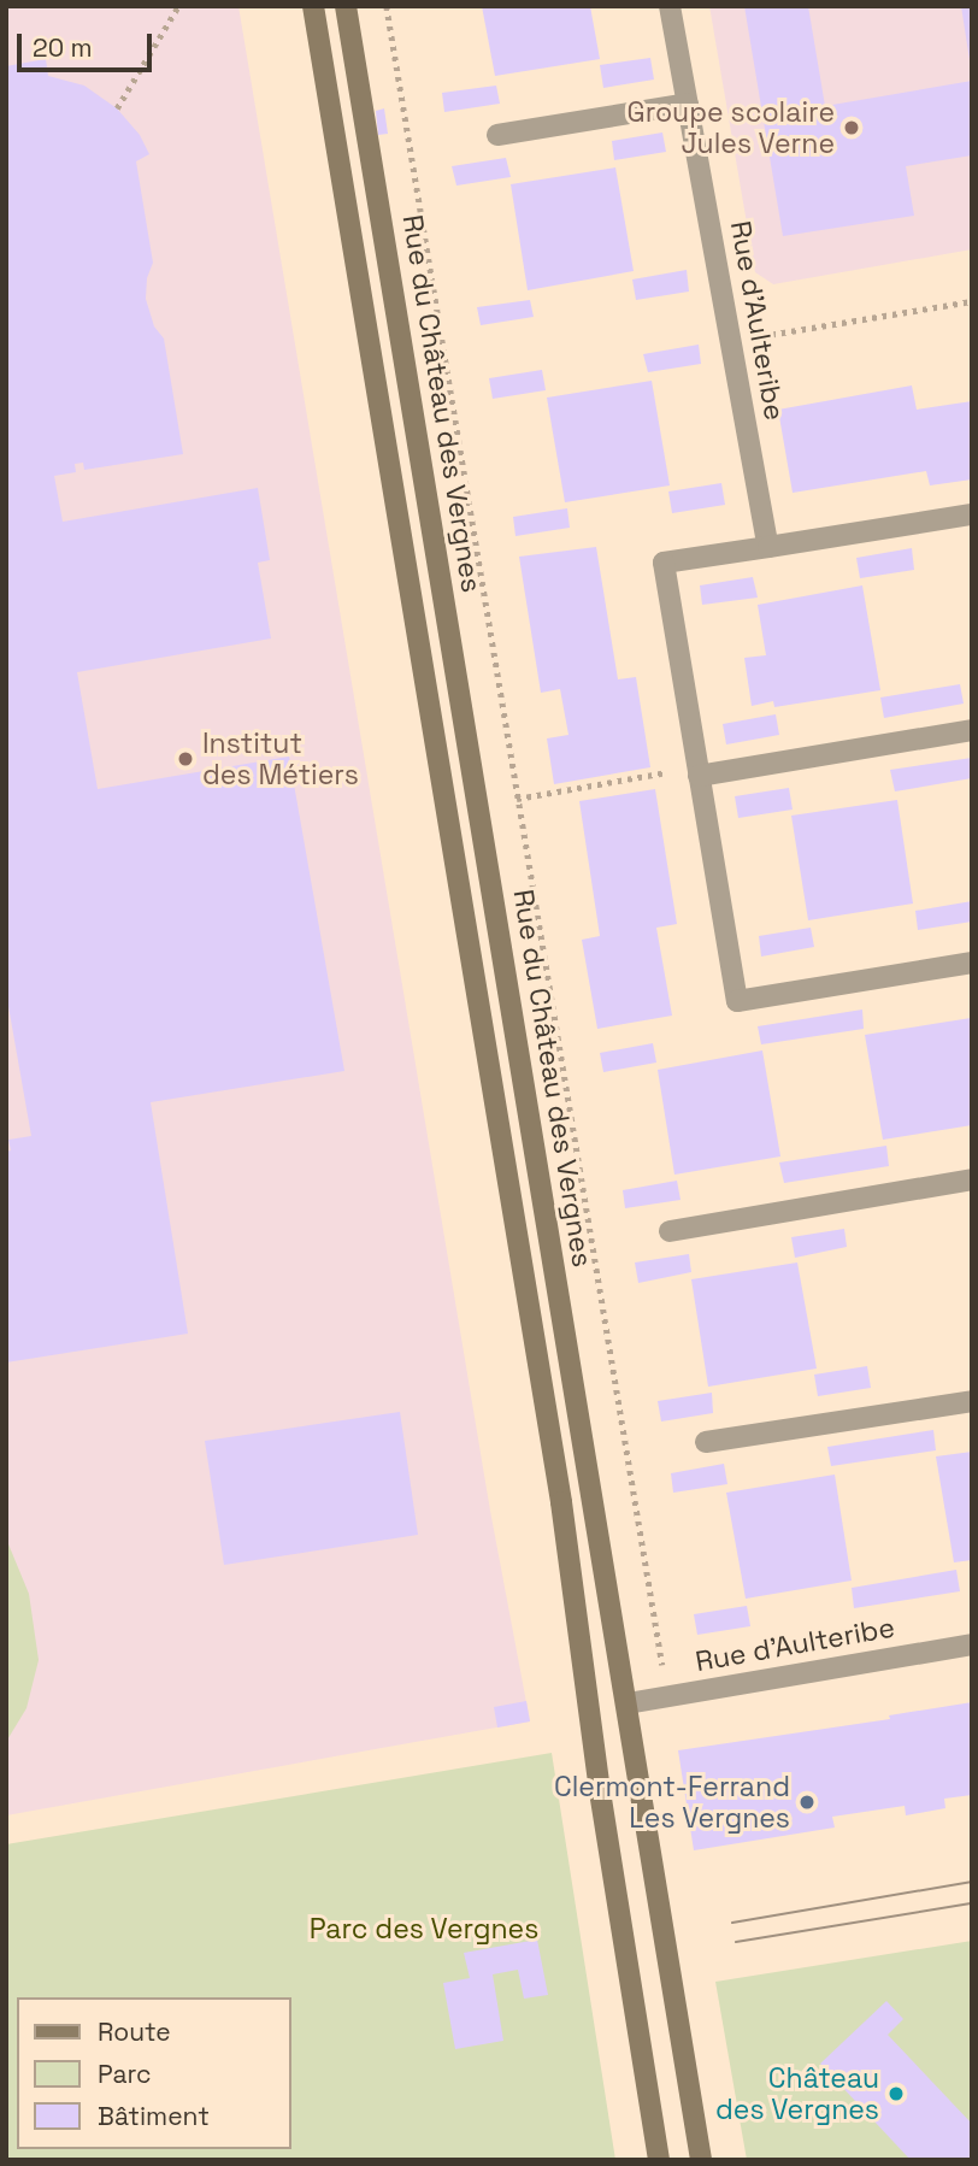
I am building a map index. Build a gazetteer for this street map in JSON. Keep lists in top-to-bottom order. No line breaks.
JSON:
{"streets":{"main road":["Rue du Château des Vergnes"],"street":["Rue d'Aulteribe"]},"crossings":[["Rue d'Aulteribe","Rue du Château des Vergnes"]],"parks":["Parc des Vergnes"],"places":["Groupe scolaire Jules Verne","Institut des Métiers","Clermont-Ferrand Les Vergnes","Château des Vergnes"],"legend":["Route","Parc","Bâtiment"],"scale_bar":"20 m"}
